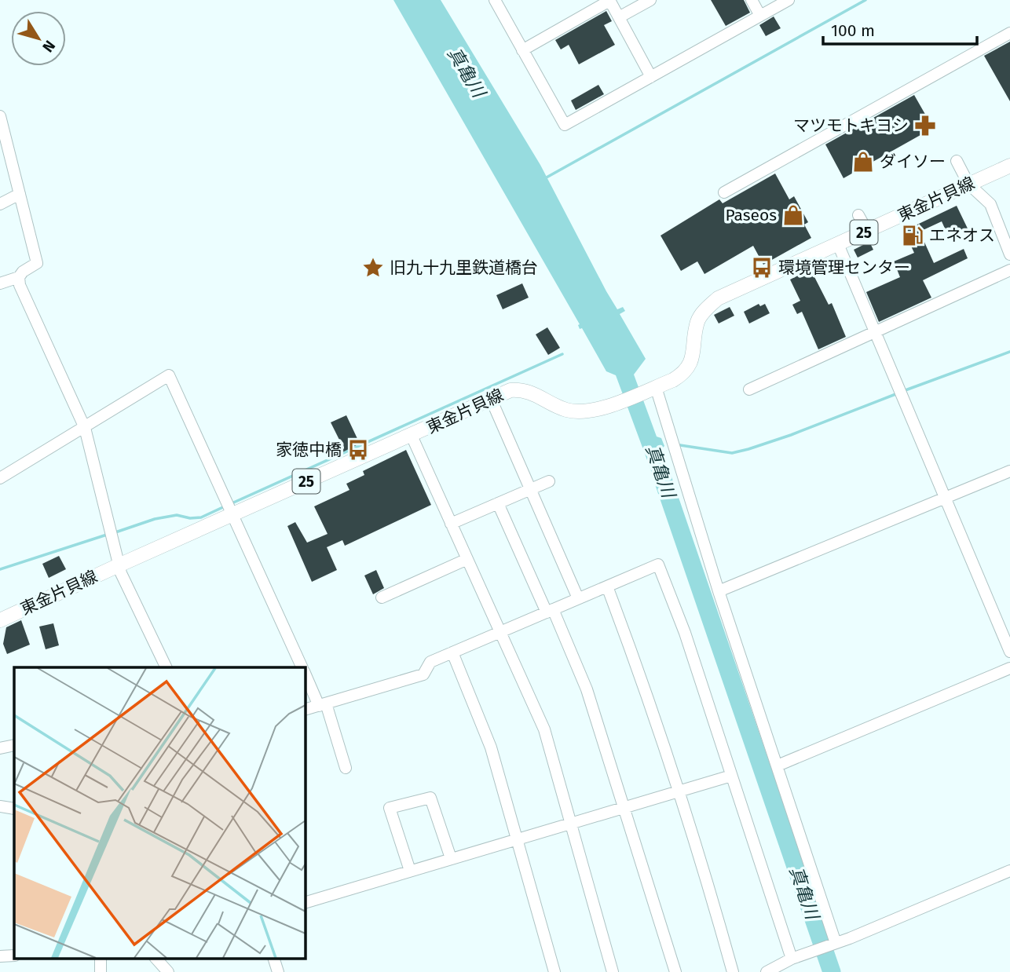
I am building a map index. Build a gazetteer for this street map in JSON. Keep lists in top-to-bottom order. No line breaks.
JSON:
{"streets":{"main road":["東金片貝線","25"]},"water":["真亀川"],"places":{"pharmacy":["マツモトキヨシ"],"shop":["ダイソー","Paseos"],"fuel station":["エネオス"],"place":["旧九十九里鉄道橋台"],"bus stop":["環境管理センター","家徳中橋"]},"scale_bar":"100 m","north":"bottom right"}
